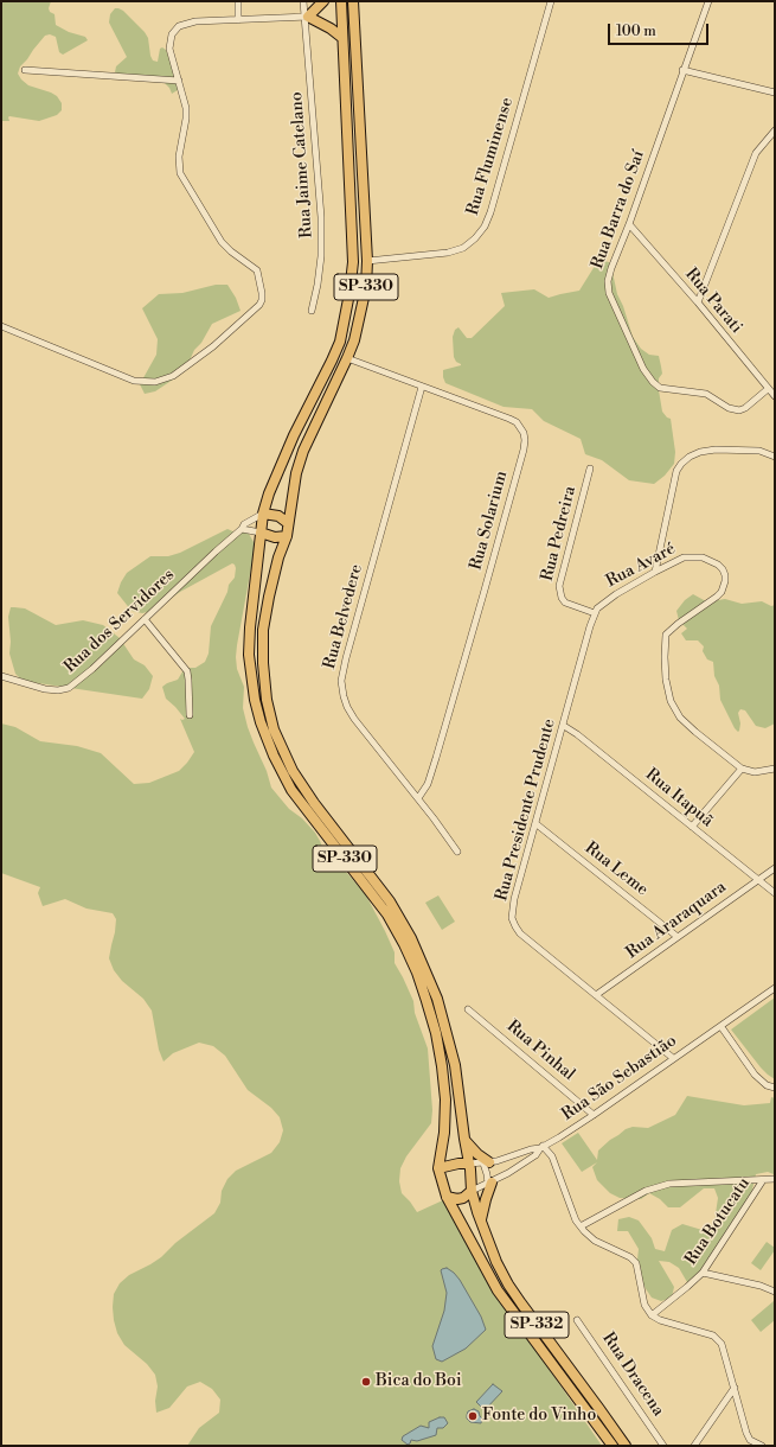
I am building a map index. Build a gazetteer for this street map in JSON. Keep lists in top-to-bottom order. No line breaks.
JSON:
{"streets":{"main road":["SP-330","SP-332"],"street":["Rua Fluminense","Rua Jaime Catelano","Rua Barra do Saí","Rua Parati","Rua Solarium","Rua Pedreira","Rua Avaré","Rua Belvedere","Rua dos Servidores","Rua Itapuã","Rua Presidente Prudente","Rua Leme","Rua Araraquara","Rua Pinhal","Rua São Sebastião","Rua Botucatu","Rua Dracena"]},"crossings":[["Rua Fluminense","SP-330"],["Rua Barra do Saí","Rua Parati"],["SP-330","Rua Solarium"],["SP-330","Rua dos Servidores"],["SP-330","Rua São Sebastião"],["Rua Solarium","Rua Belvedere"],["Rua Pedreira","Rua Avaré"],["Rua Pedreira","Rua Presidente Prudente"],["Rua Avaré","Rua Presidente Prudente"],["Rua Itapuã","Rua Presidente Prudente"],["Rua Itapuã","Rua Araraquara"],["Rua Presidente Prudente","Rua Leme"],["Rua Presidente Prudente","Rua Araraquara"],["Rua Presidente Prudente","Rua São Sebastião"],["Rua Leme","Rua Araraquara"],["Rua Pinhal","Rua São Sebastião"]],"places":["Bica do Boi","Fonte do Vinho"],"scale_bar":"100 m"}
